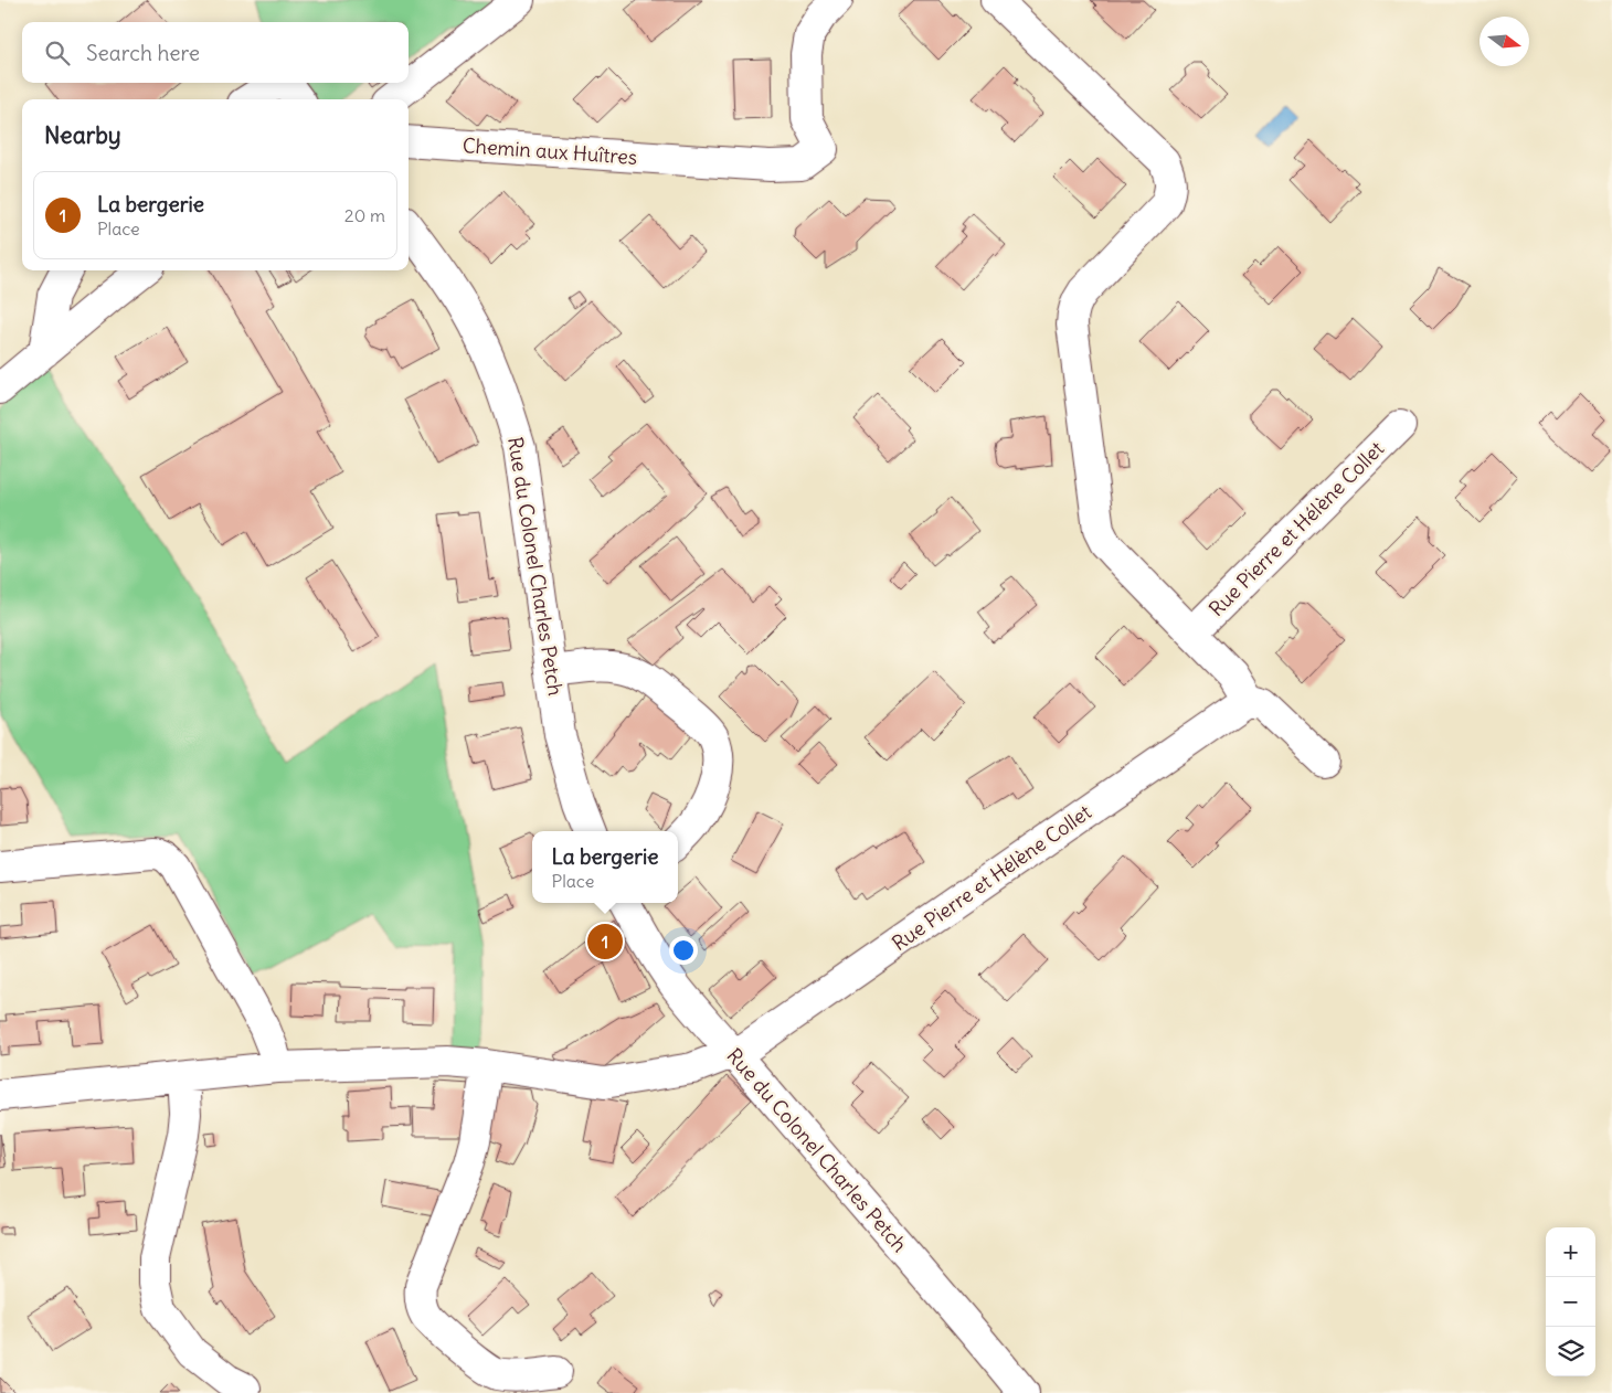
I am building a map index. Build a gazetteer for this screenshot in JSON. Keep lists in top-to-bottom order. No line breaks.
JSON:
{"streets":{"street":["Chemin aux Huîtres","Rue Pierre et Hélène Collet","Rue du Colonel Charles Petch"]},"crossings":[["Rue Pierre et Hélène Collet","Rue du Colonel Charles Petch"]],"north":"right","page":{"search":"Search here","heading":"Nearby","list":[{"mark":"1","name":"La bergerie","note":"Place","value":"20 m"}],"popup":["La bergerie","Place"],"pins":"1","map_buttons":["+","−"]}}
